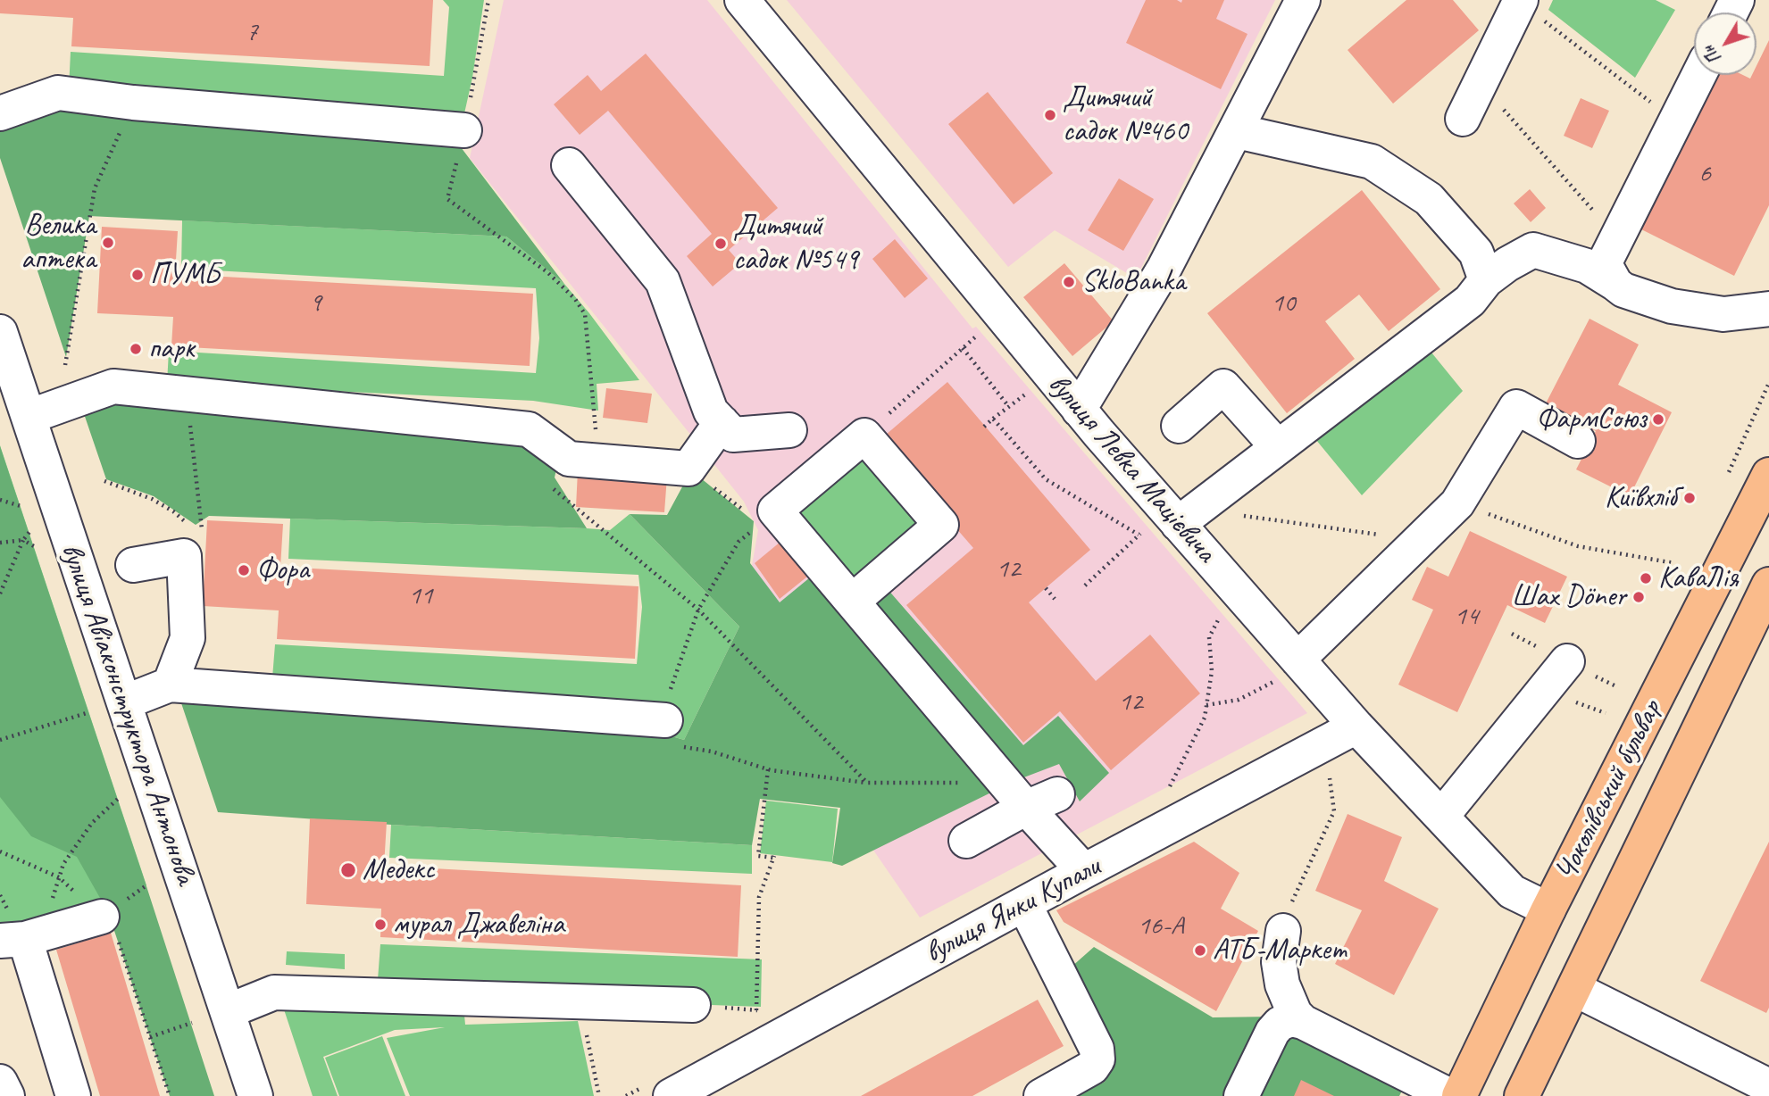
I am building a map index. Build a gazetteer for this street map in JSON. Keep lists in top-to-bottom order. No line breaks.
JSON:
{"streets":{"main road":["Чоколівський бульвар"],"street":["вулиця Левка Мацієвича","вулиця Авіаконструктора Антонова","вулиця Янки Купали"]},"crossings":[["вулиця Левка Мацієвича","Чоколівський бульвар"],["вулиця Левка Мацієвича","вулиця Янки Купали"]],"places":["Дитячий садок №460","Велика аптека","Дитячий садок №549","ПУМБ","SkloBanka","парк","ФармСоюз","Київхліб","Фора","КаваЛія","Шах Döner","Медекс","мурал Джавеліна","АТБ-Маркет"],"house_numbers":["7","6","9","10","12","11","14","12","16-А"],"north":"bottom left"}
